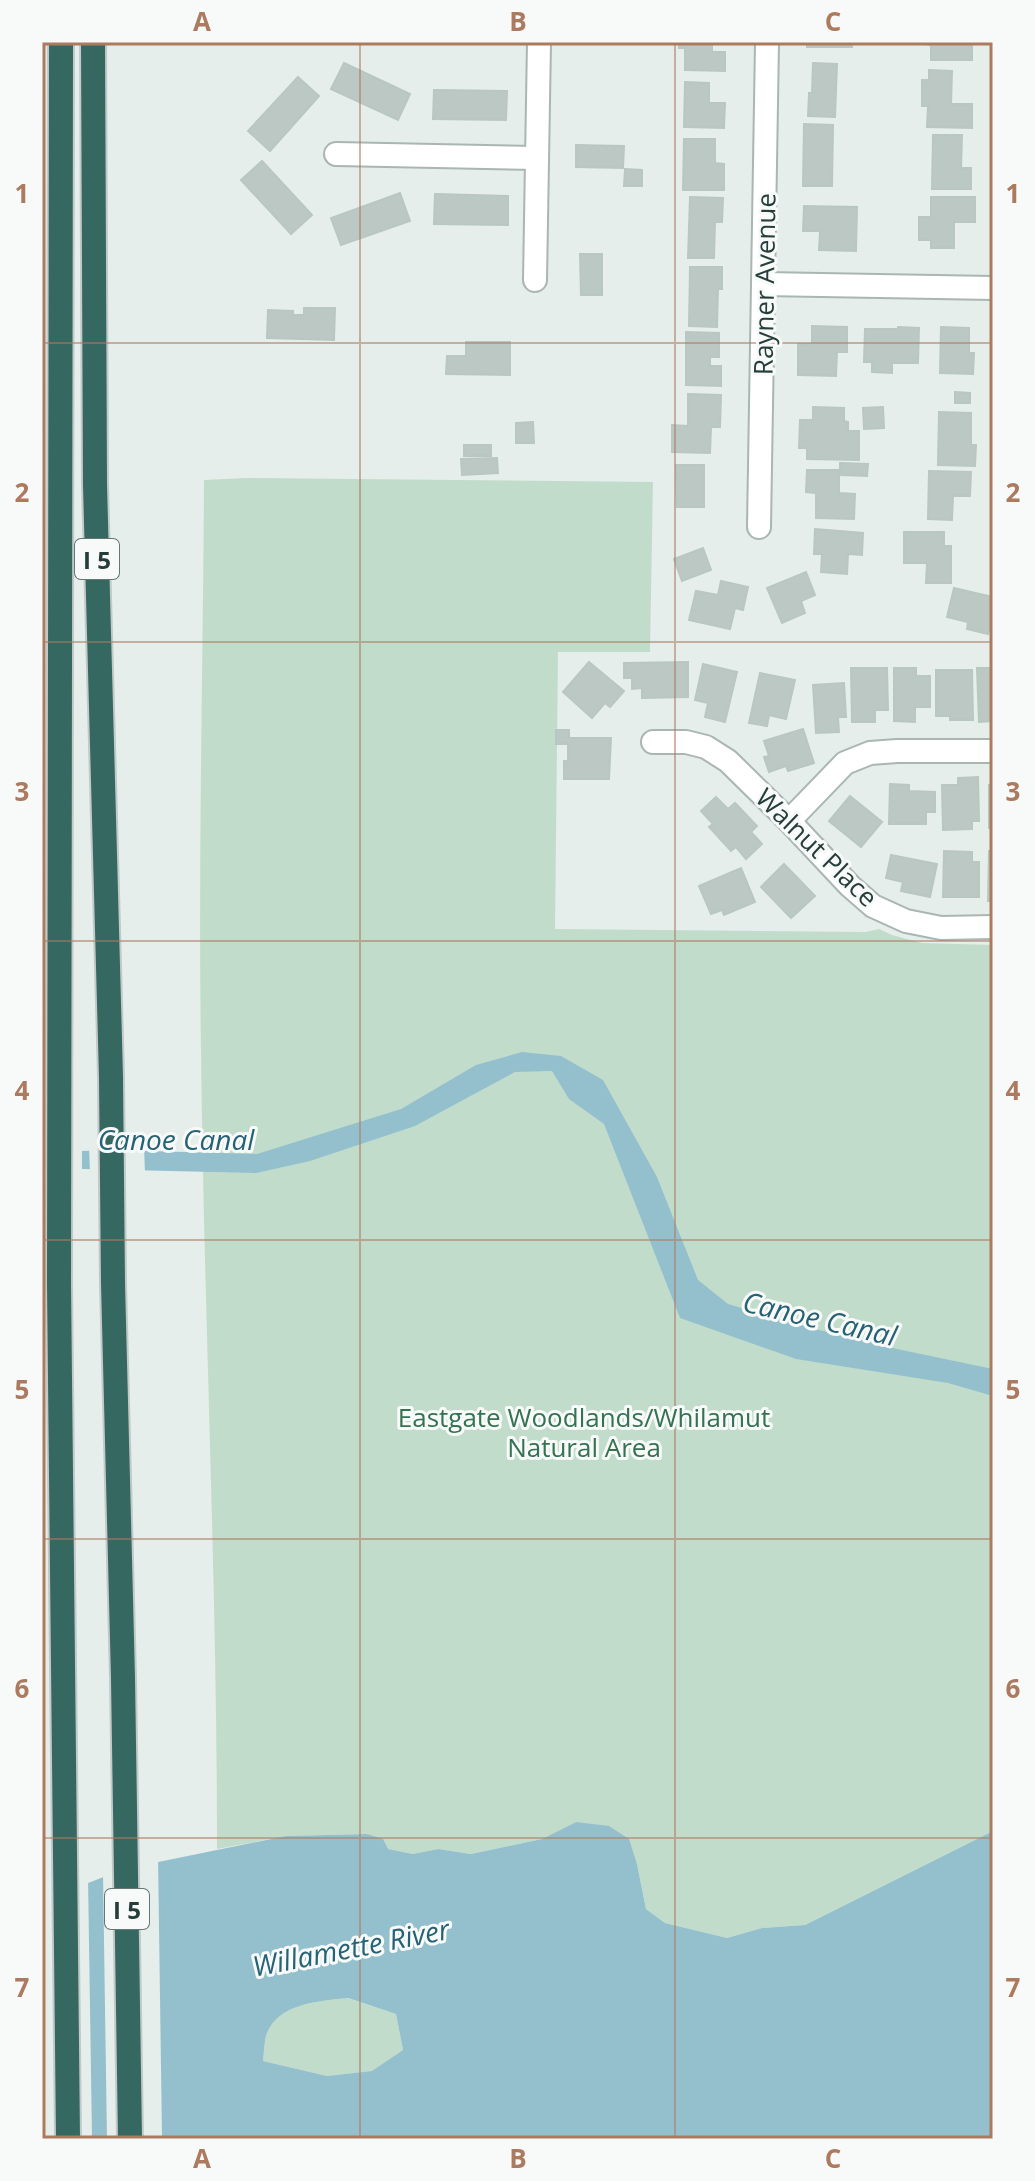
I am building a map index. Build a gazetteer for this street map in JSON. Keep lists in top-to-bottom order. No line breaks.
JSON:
{"streets":{"highway":["I 5"],"street":["Rayner Avenue","Walnut Place"]},"water":["Canoe Canal","Willamette River"],"parks":["Eastgate Woodlands/Whilamut Natural Area"],"grid":{"columns":["A","B","C"],"rows":["1","2","3","4","5","6","7"]}}
